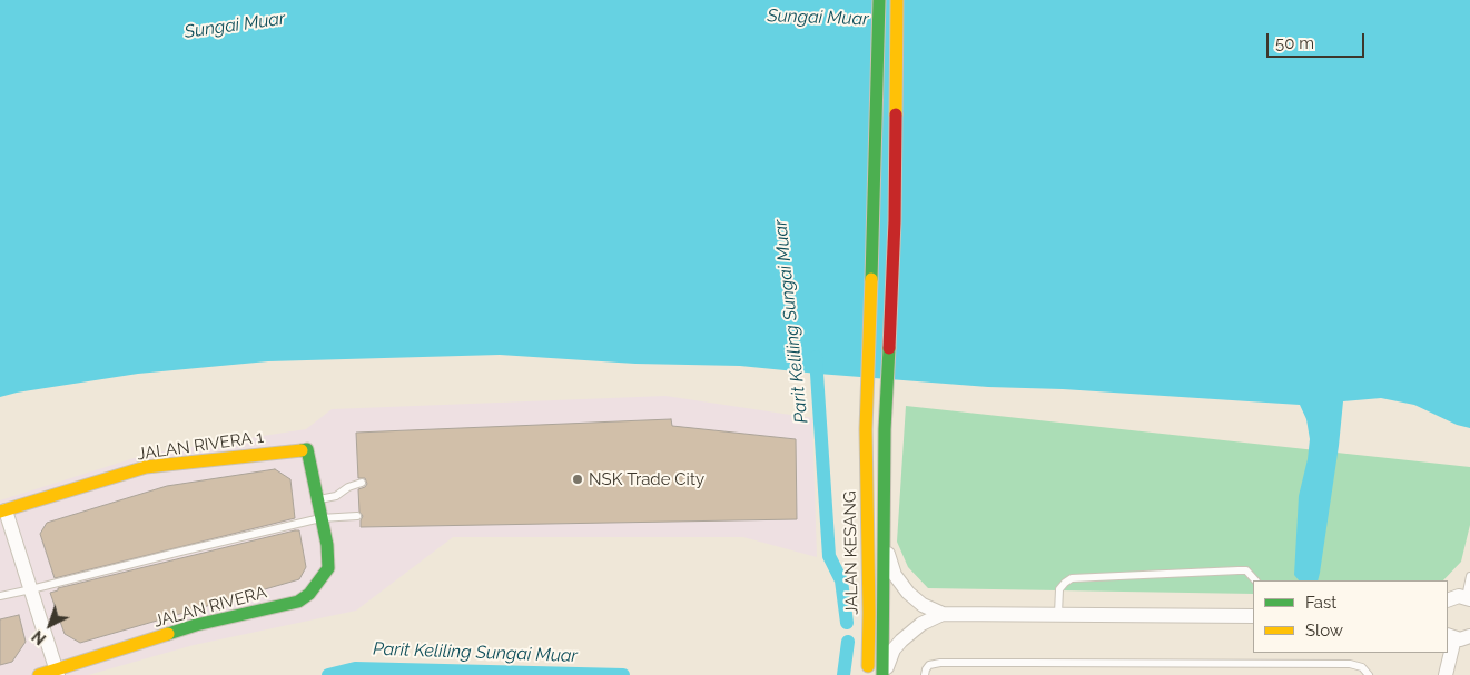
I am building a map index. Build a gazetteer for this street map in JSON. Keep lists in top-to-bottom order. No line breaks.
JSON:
{"streets":{"main road":["JALAN RIVERA 1","JALAN KESANG","JALAN RIVERA"]},"crossings":[["JALAN RIVERA 1","JALAN RIVERA"]],"water":["Sungai Muar","Parit Keliling Sungai Muar"],"places":["NSK Trade City"],"legend":["Fast","Slow"],"scale_bar":"50 m","north":"bottom left"}
